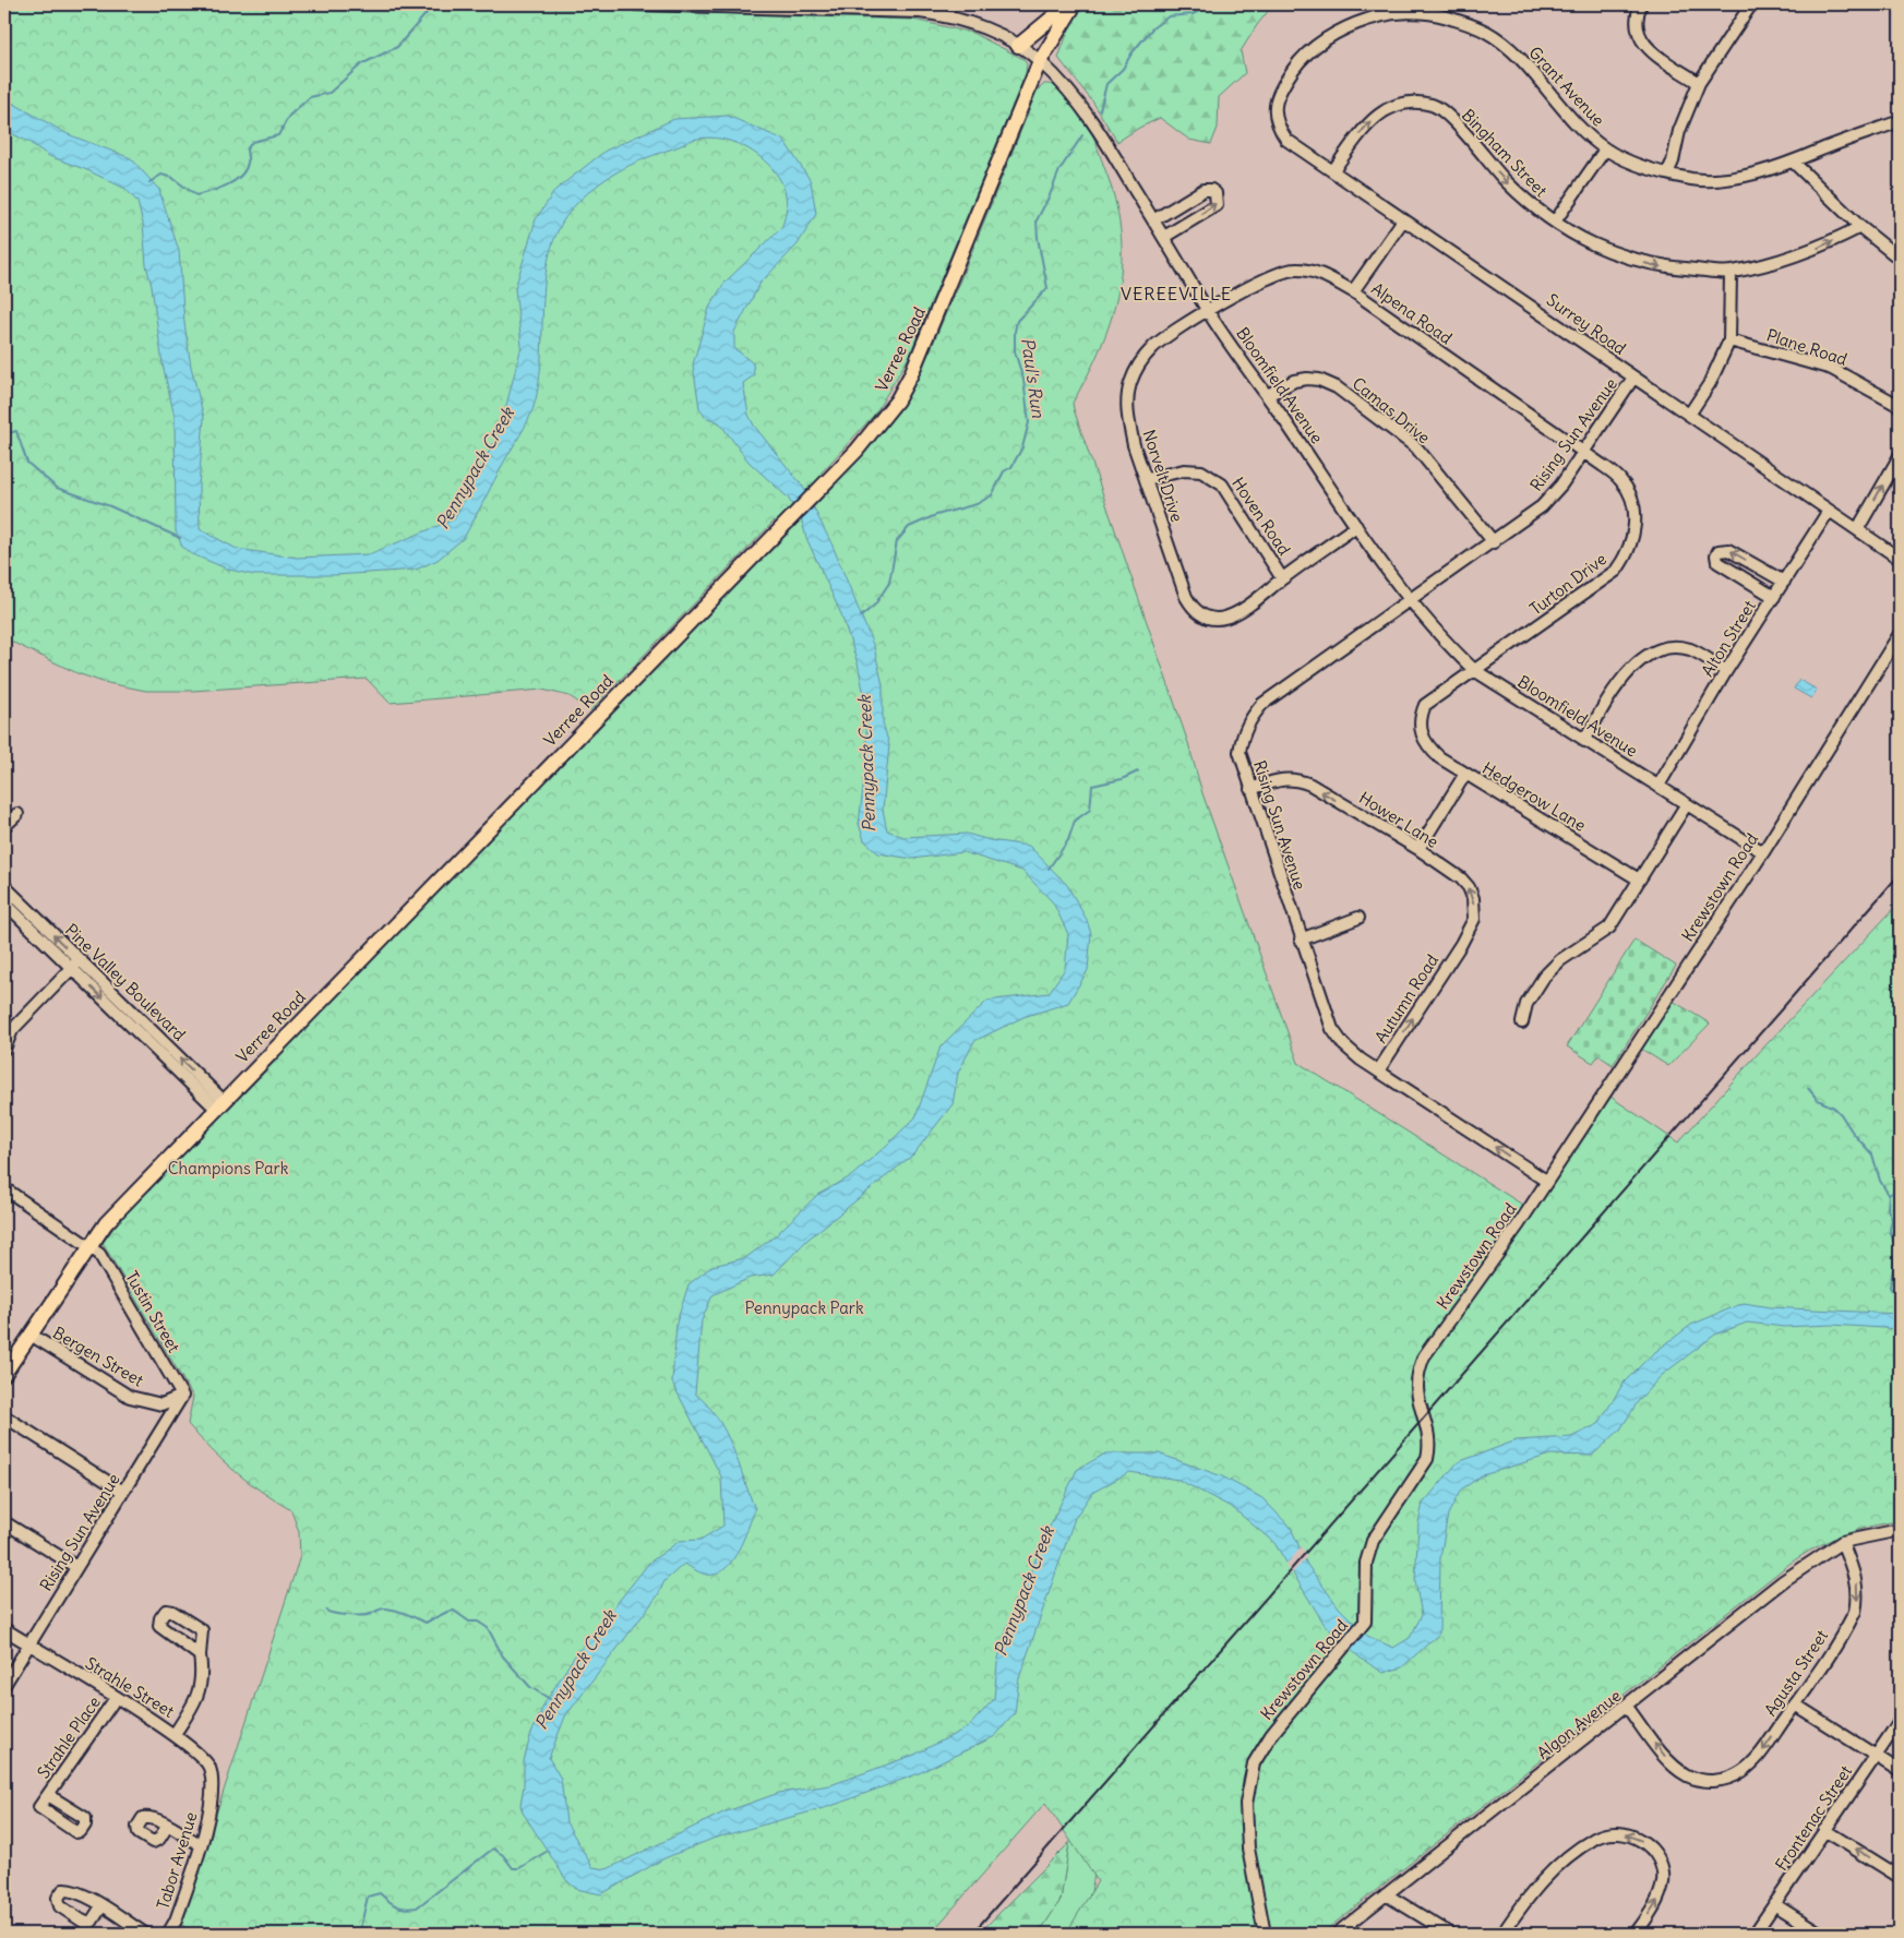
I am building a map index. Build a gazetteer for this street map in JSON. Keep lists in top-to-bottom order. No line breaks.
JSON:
{"streets":{"main road":["Verree Road"],"street":["Grant Avenue","Bingham Street","Alpena Road","Surrey Road","Plane Road","Bloomfield Avenue","Camas Drive","Rising Sun Avenue","Norvelt Drive","Hoven Road","Turton Drive","Alton Street","Hedgerow Lane","Hower Lane","Krewstown Road","Pine Valley Boulevard","Autumn Road","Tustin Street","Bergen Street","Agusta Street","Strahle Street","Algon Avenue","Strahle Place","Frontenac Street","Tabor Avenue"]},"crossings":[["Grant Avenue","Surrey Road"],["Bingham Street","Surrey Road"],["Alpena Road","Bloomfield Avenue"],["Alpena Road","Rising Sun Avenue"],["Alpena Road","Norvelt Drive"],["Alpena Road","Turton Drive"],["Surrey Road","Rising Sun Avenue"],["Surrey Road","Alton Street"],["Verree Road","Bloomfield Avenue"],["Verree Road","Pine Valley Boulevard"],["Verree Road","Tustin Street"],["Verree Road","Bergen Street"],["Bloomfield Avenue","Camas Drive"],["Bloomfield Avenue","Rising Sun Avenue"],["Bloomfield Avenue","Norvelt Drive"],["Bloomfield Avenue","Turton Drive"],["Bloomfield Avenue","Alton Street"],["Bloomfield Avenue","Krewstown Road"],["Camas Drive","Rising Sun Avenue"],["Rising Sun Avenue","Turton Drive"],["Rising Sun Avenue","Hower Lane"],["Rising Sun Avenue","Krewstown Road"],["Rising Sun Avenue","Autumn Road"],["Rising Sun Avenue","Tustin Street"],["Rising Sun Avenue","Bergen Street"],["Rising Sun Avenue","Strahle Street"],["Norvelt Drive","Hoven Road"],["Turton Drive","Hedgerow Lane"],["Hower Lane","Autumn Road"],["Tustin Street","Bergen Street"],["Agusta Street","Algon Avenue"],["Strahle Street","Strahle Place"],["Strahle Street","Tabor Avenue"]],"one_way":["Bingham Street","Hower Lane","Autumn Road"],"districts":["VEREEVILLE"],"water":["Paul's Run","Pennypack Creek"],"parks":["Champions Park","Pennypack Park"]}
